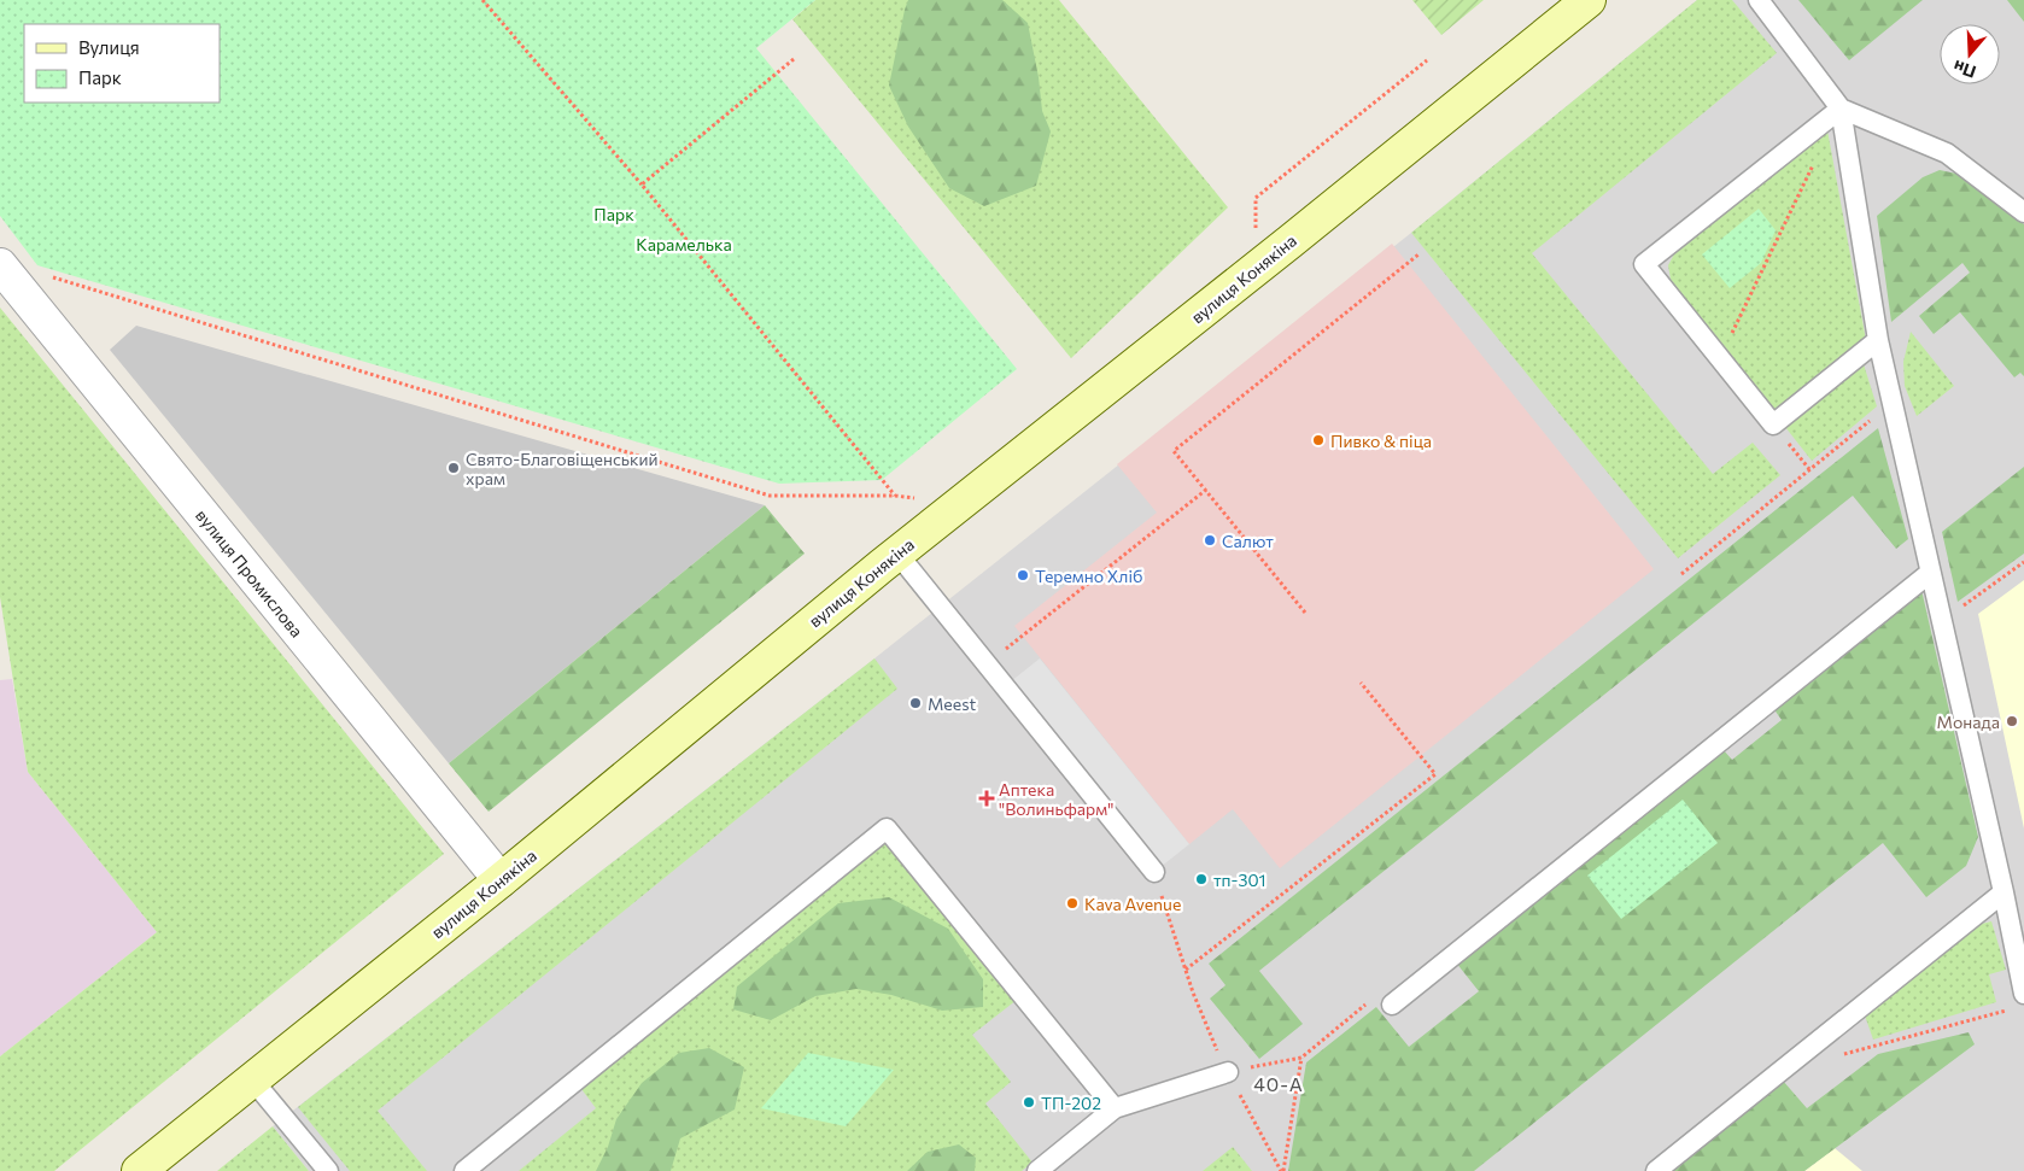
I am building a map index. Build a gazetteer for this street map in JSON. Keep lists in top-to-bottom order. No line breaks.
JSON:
{"streets":{"street":["вулиця Конякіна","вулиця Промислова"]},"crossings":[["вулиця Конякіна","вулиця Промислова"]],"districts":["40-А"],"parks":["Парк","Карамелька"],"places":{"other":["Пивко & піца","Свято-Благовіщенський храм","Салют","Теремно Хліб","Meest","Монада","тп-301","Kava Avenue","ТП-202"],"health":["Аптека \"Волиньфарм\""]},"legend":["Вулиця","Парк"],"north":"bottom"}
